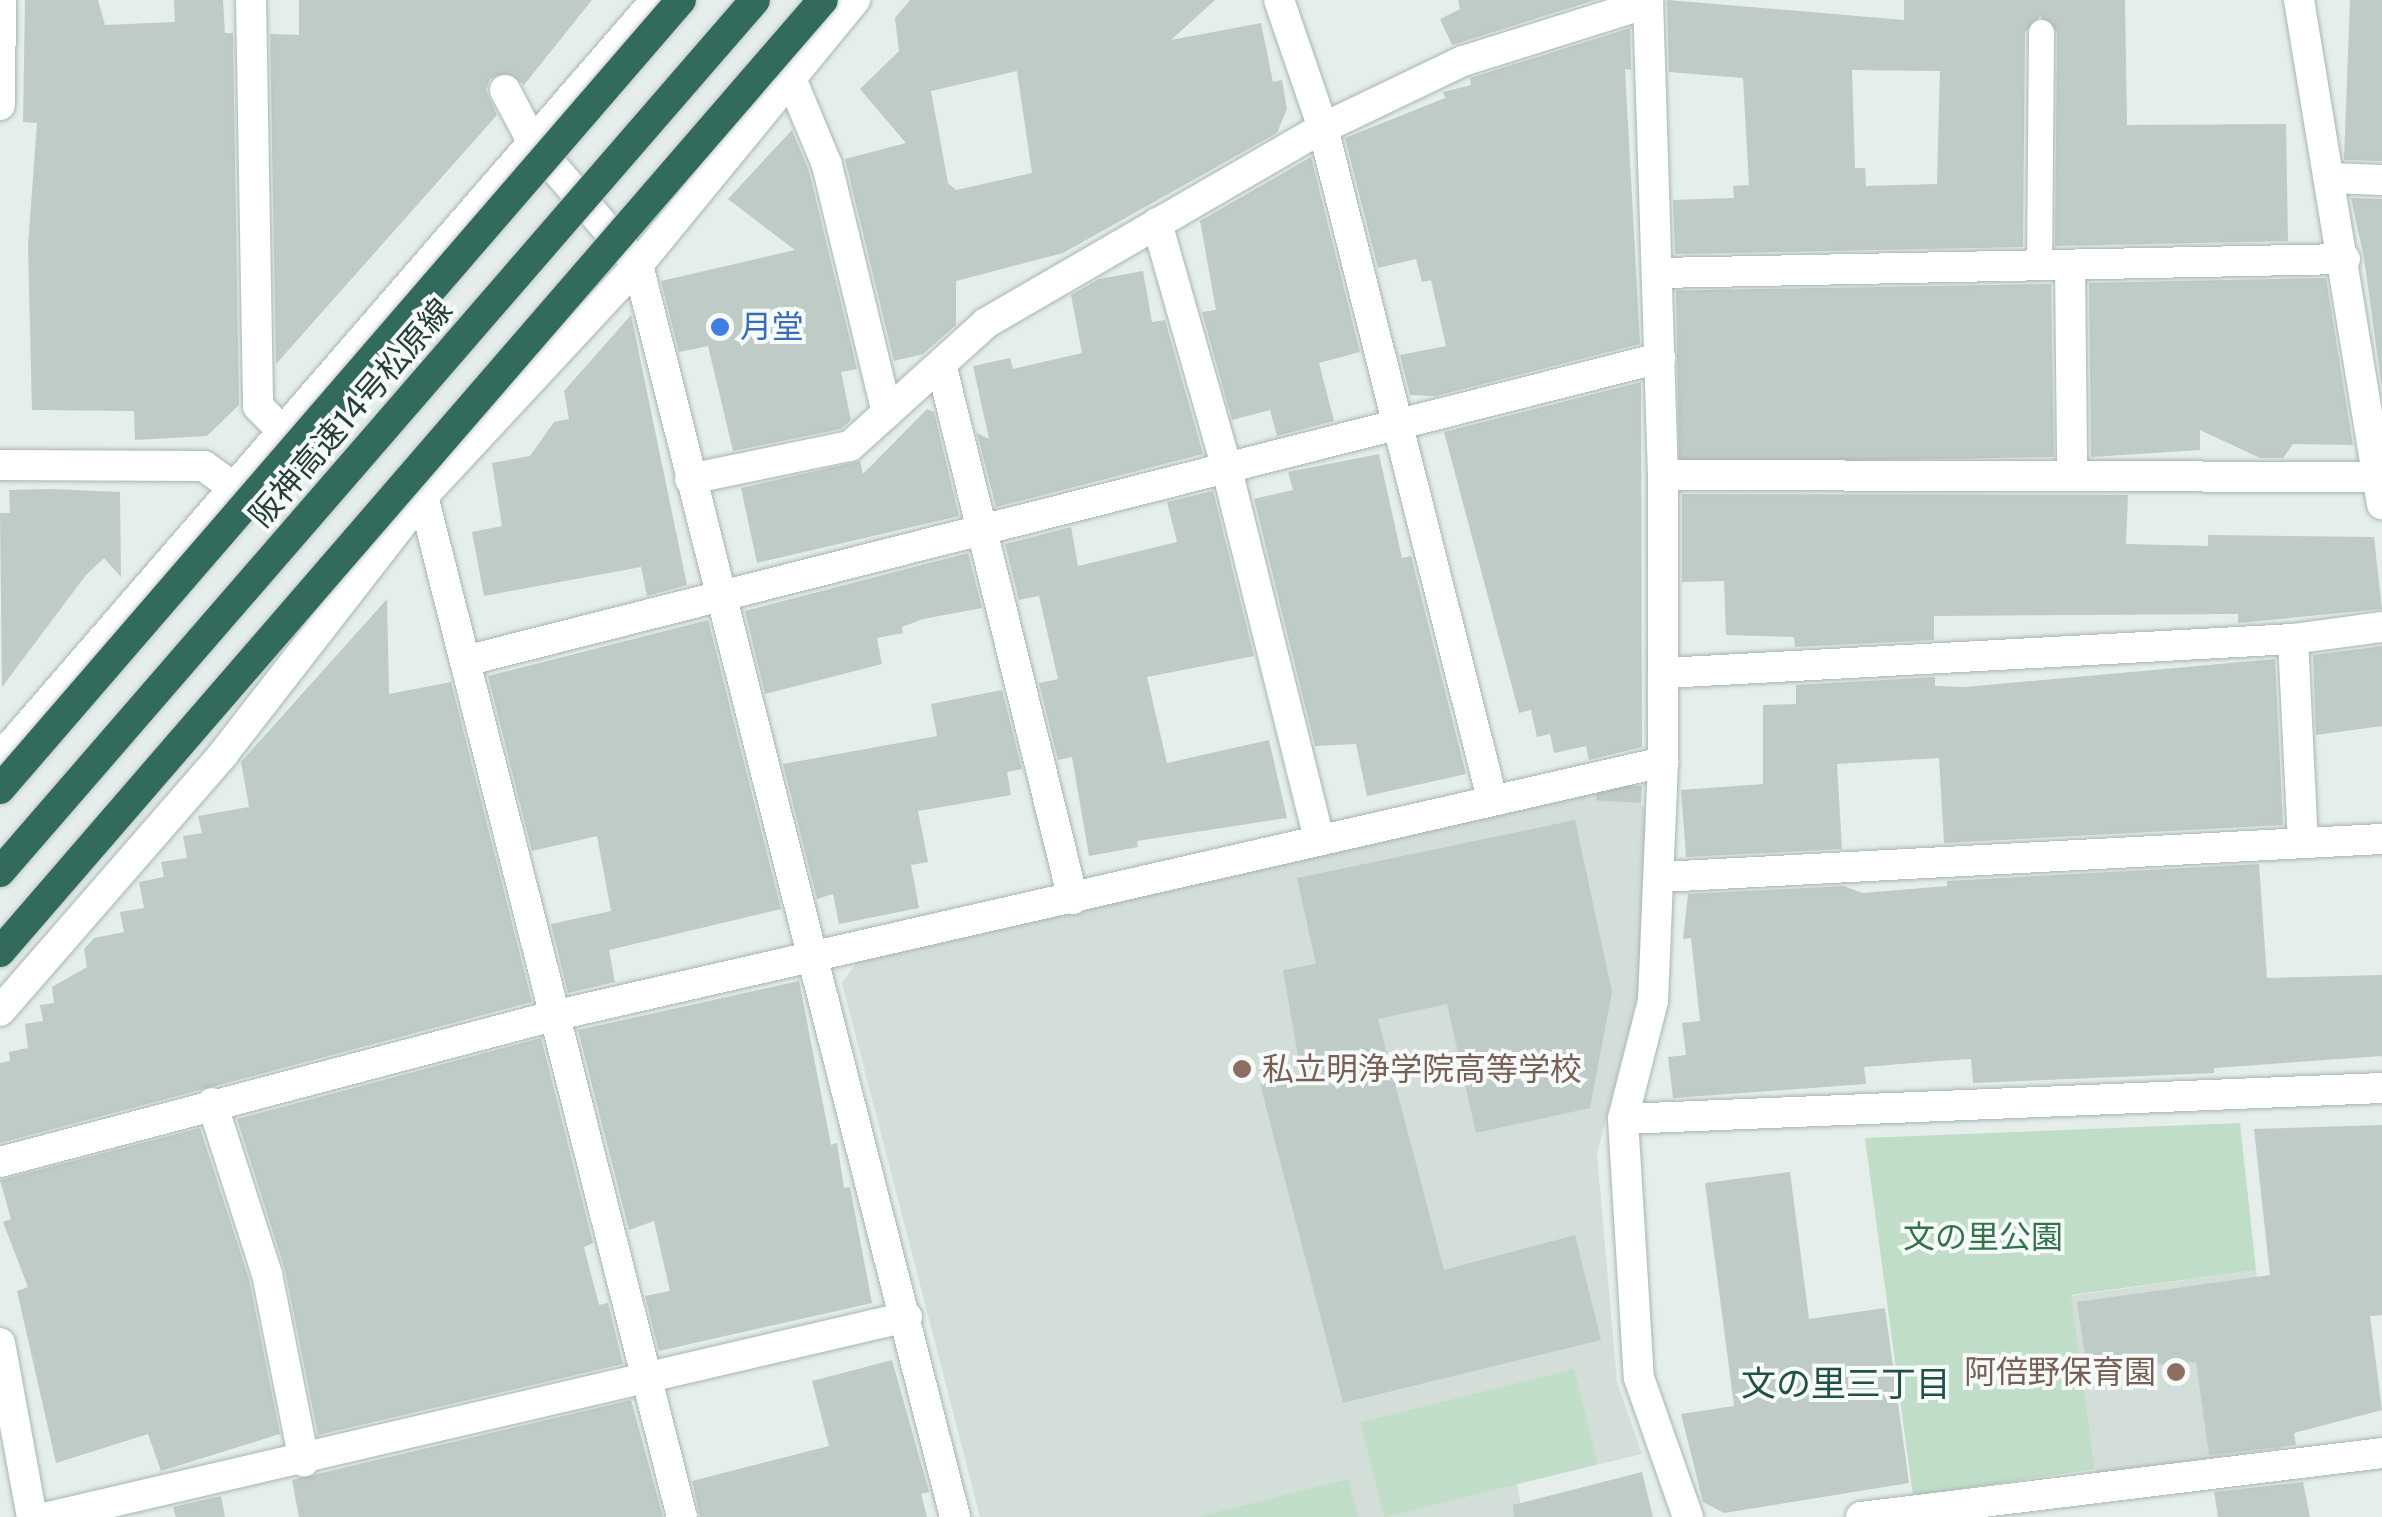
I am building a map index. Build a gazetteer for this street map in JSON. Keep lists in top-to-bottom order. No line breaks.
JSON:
{"streets":{"highway":["阪神高速14号松原線"]},"districts":["文の里三丁目"],"parks":["文の里公園"],"places":["月堂","私立明浄学院高等学校","阿倍野保育園"]}
